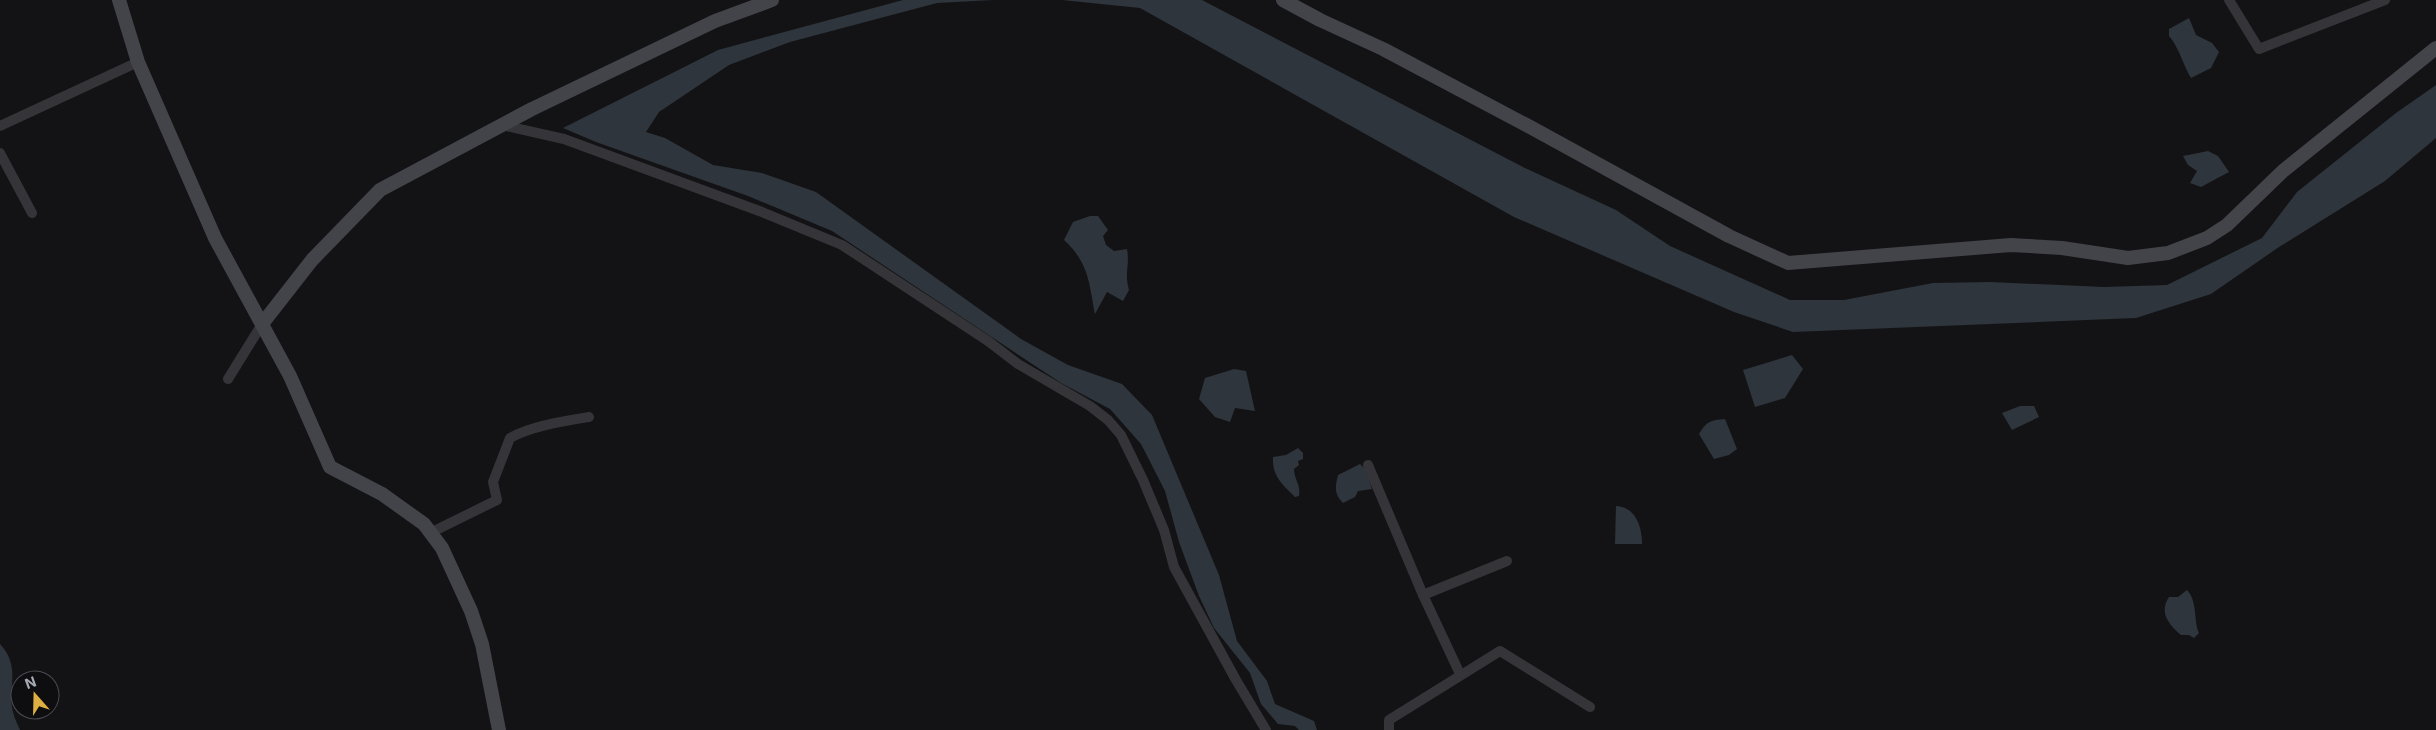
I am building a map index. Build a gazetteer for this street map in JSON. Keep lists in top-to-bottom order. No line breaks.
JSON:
{"north":"top"}
